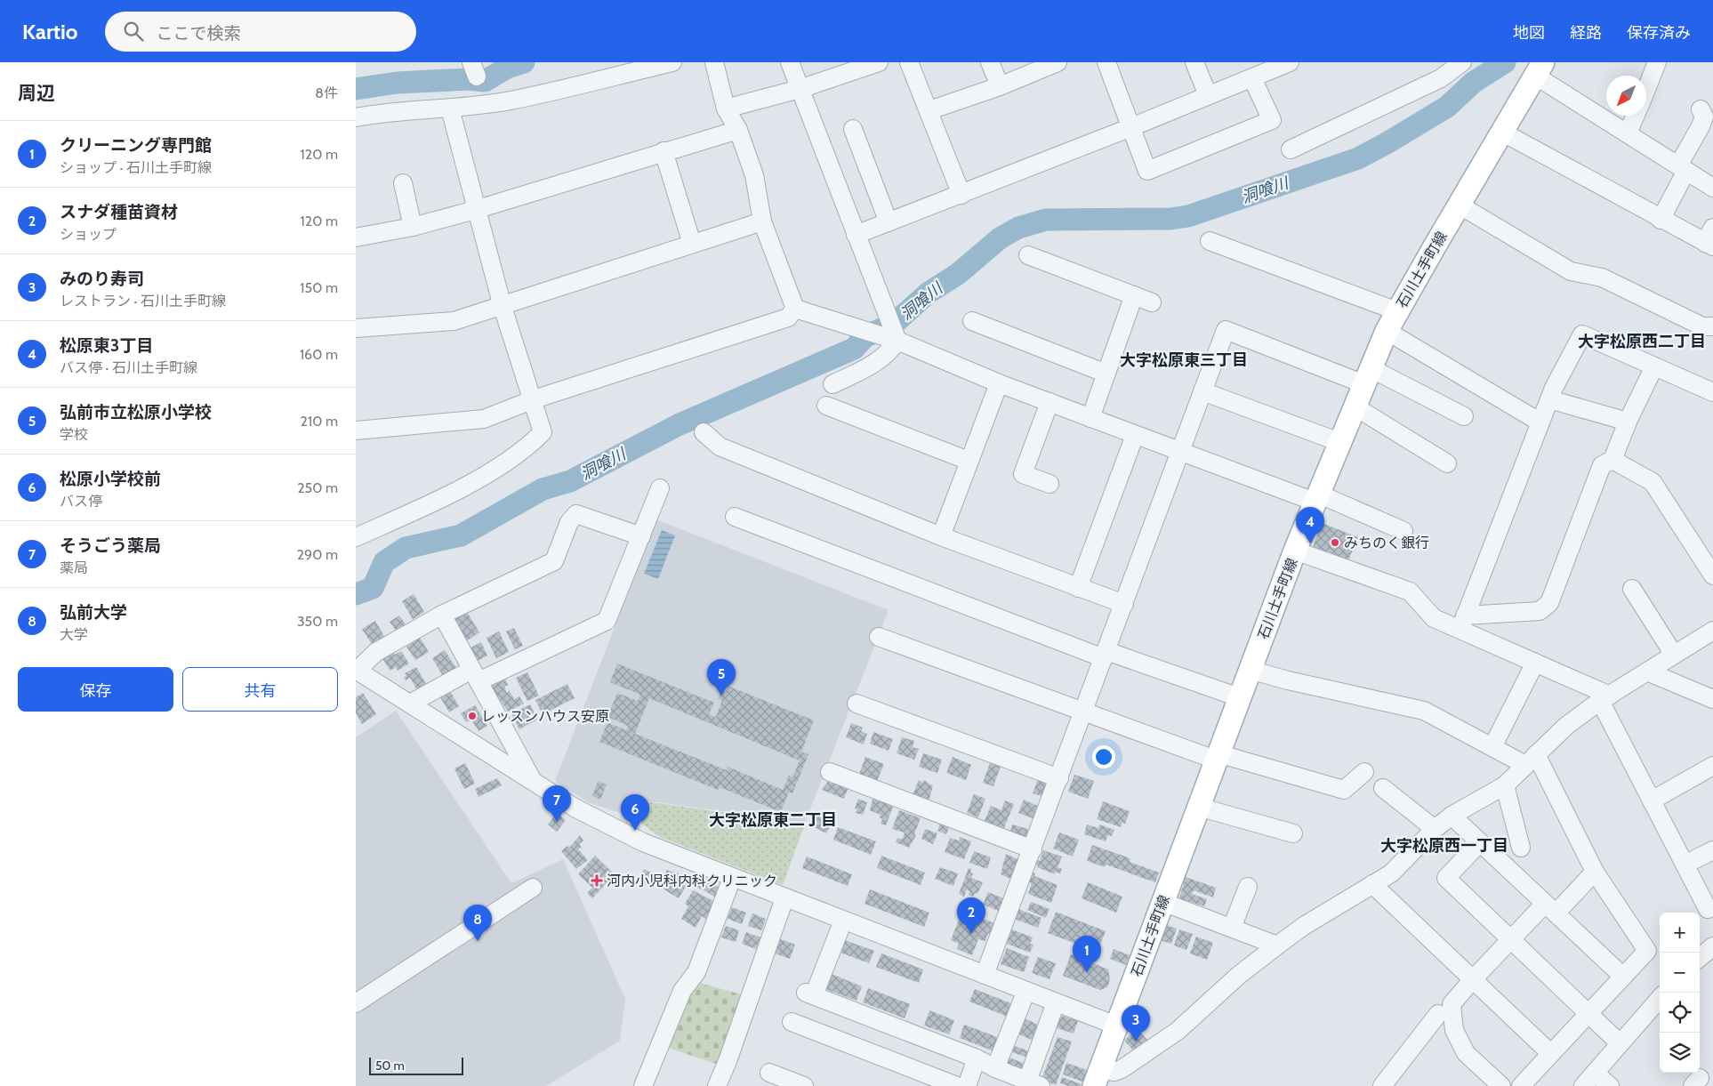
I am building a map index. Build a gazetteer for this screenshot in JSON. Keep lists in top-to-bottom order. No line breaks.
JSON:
{"streets":{"main road":["石川土手町線"]},"districts":["大字松原西二丁目","大字松原東三丁目","大字松原東二丁目","大字松原西一丁目"],"water":["洞喰川"],"places":{"other":["みちのく銀行","レッスンハウス安原"],"health":["河内小児科内科クリニック"]},"scale_bar":"50 m","north":"bottom left","page":{"header":"Kartio","search":"ここで検索","nav":["地図","経路","保存済み"],"heading":["周辺","8件"],"list":[{"mark":"1","name":"クリーニング専門館","note":"ショップ · 石川土手町線","value":"120 m"},{"mark":"2","name":"スナダ種苗資材","note":"ショップ","value":"120 m"},{"mark":"3","name":"みのり寿司","note":"レストラン · 石川土手町線","value":"150 m"},{"mark":"4","name":"松原東3丁目","note":"バス停 · 石川土手町線","value":"160 m"},{"mark":"5","name":"弘前市立松原小学校","note":"学校","value":"210 m"},{"mark":"6","name":"松原小学校前","note":"バス停","value":"250 m"},{"mark":"7","name":"そうごう薬局","note":"薬局","value":"290 m"},{"mark":"8","name":"弘前大学","note":"大学","value":"350 m"}],"pins":["4","5","7","6","2","8","1","3"],"buttons":["保存","共有"],"map_buttons":["+","−"],"scale":"50 m"}}
